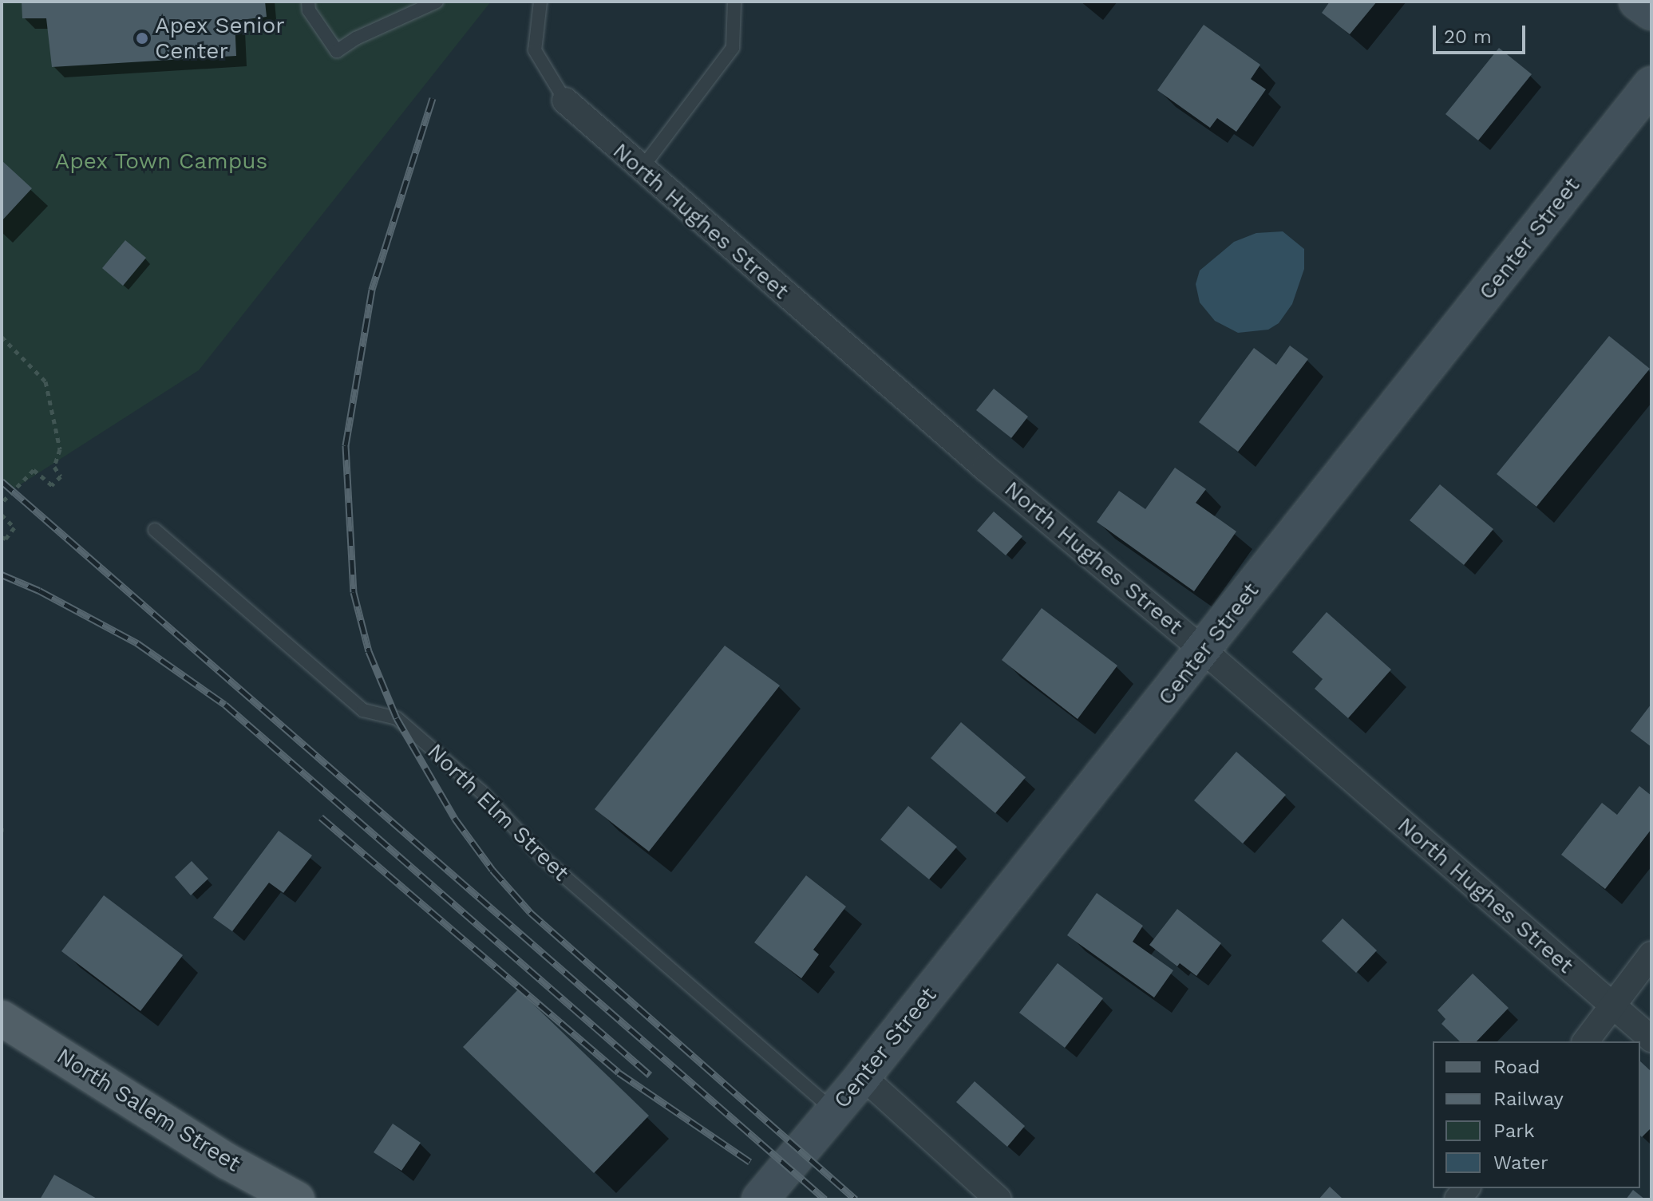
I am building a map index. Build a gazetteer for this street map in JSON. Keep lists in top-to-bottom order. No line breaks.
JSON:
{"streets":{"main road":["Center Street","North Salem Street"],"street":["North Hughes Street"],"lane":["North Elm Street"]},"crossings":[["North Hughes Street","Center Street"],["Center Street","North Elm Street"]],"parks":["Apex Town Campus"],"places":["Apex Senior Center"],"legend":["Road","Railway","Park","Water"],"scale_bar":"20 m"}
